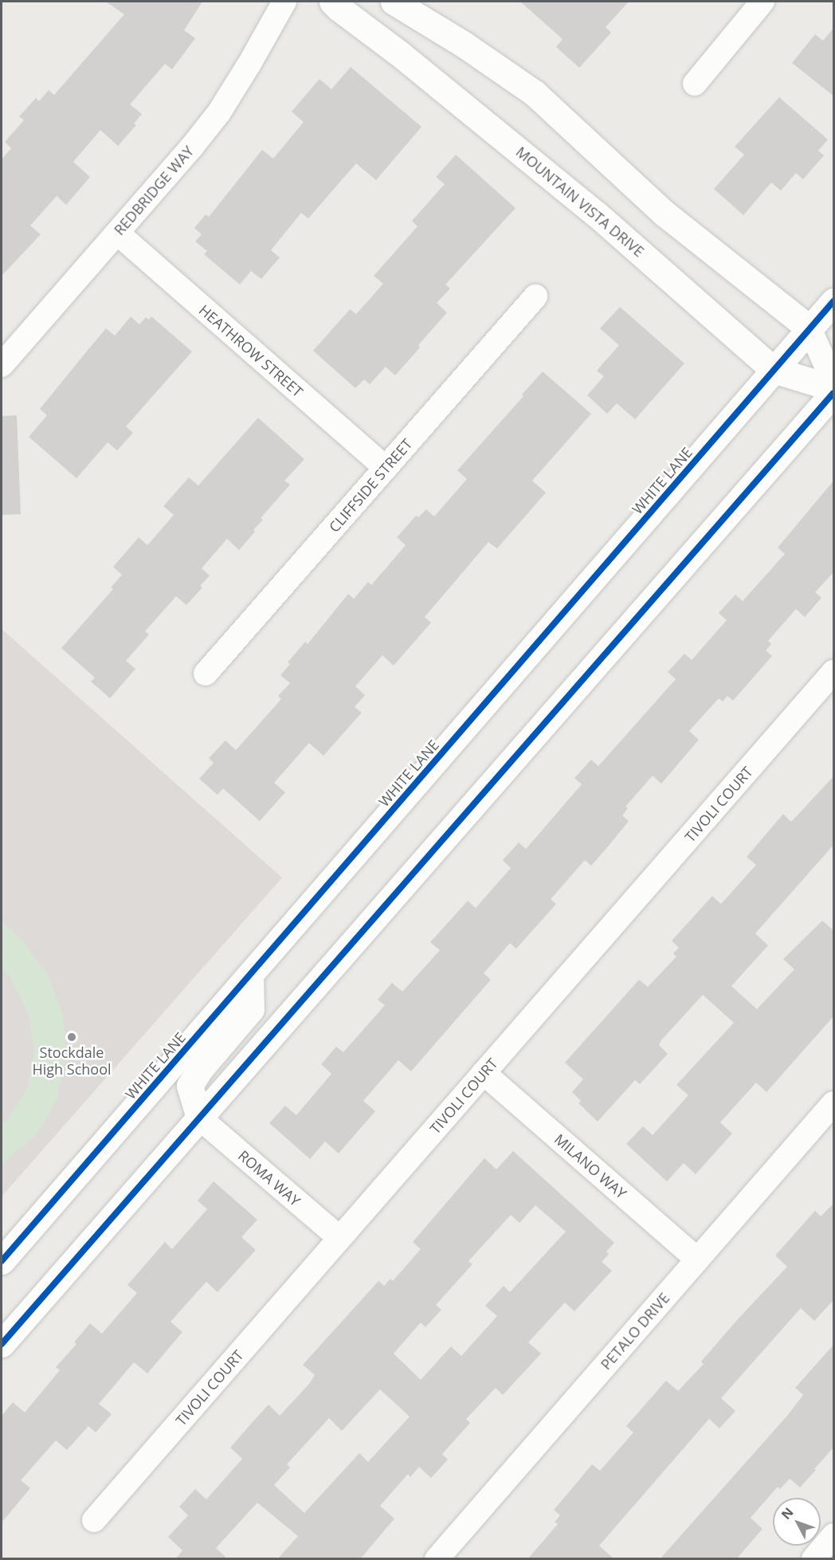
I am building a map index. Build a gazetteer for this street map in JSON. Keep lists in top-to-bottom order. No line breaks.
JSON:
{"streets":{"main road":["MOUNTAIN VISTA DRIVE","WHITE LANE"],"street":["REDBRIDGE WAY","HEATHROW STREET","CLIFFSIDE STREET","TIVOLI COURT","MILANO WAY","ROMA WAY","PETALO DRIVE"]},"crossings":[["REDBRIDGE WAY","HEATHROW STREET"],["MOUNTAIN VISTA DRIVE","WHITE LANE"],["HEATHROW STREET","CLIFFSIDE STREET"],["TIVOLI COURT","MILANO WAY"],["TIVOLI COURT","ROMA WAY"],["MILANO WAY","PETALO DRIVE"]],"places":["Stockdale High School"],"north":"top left"}
